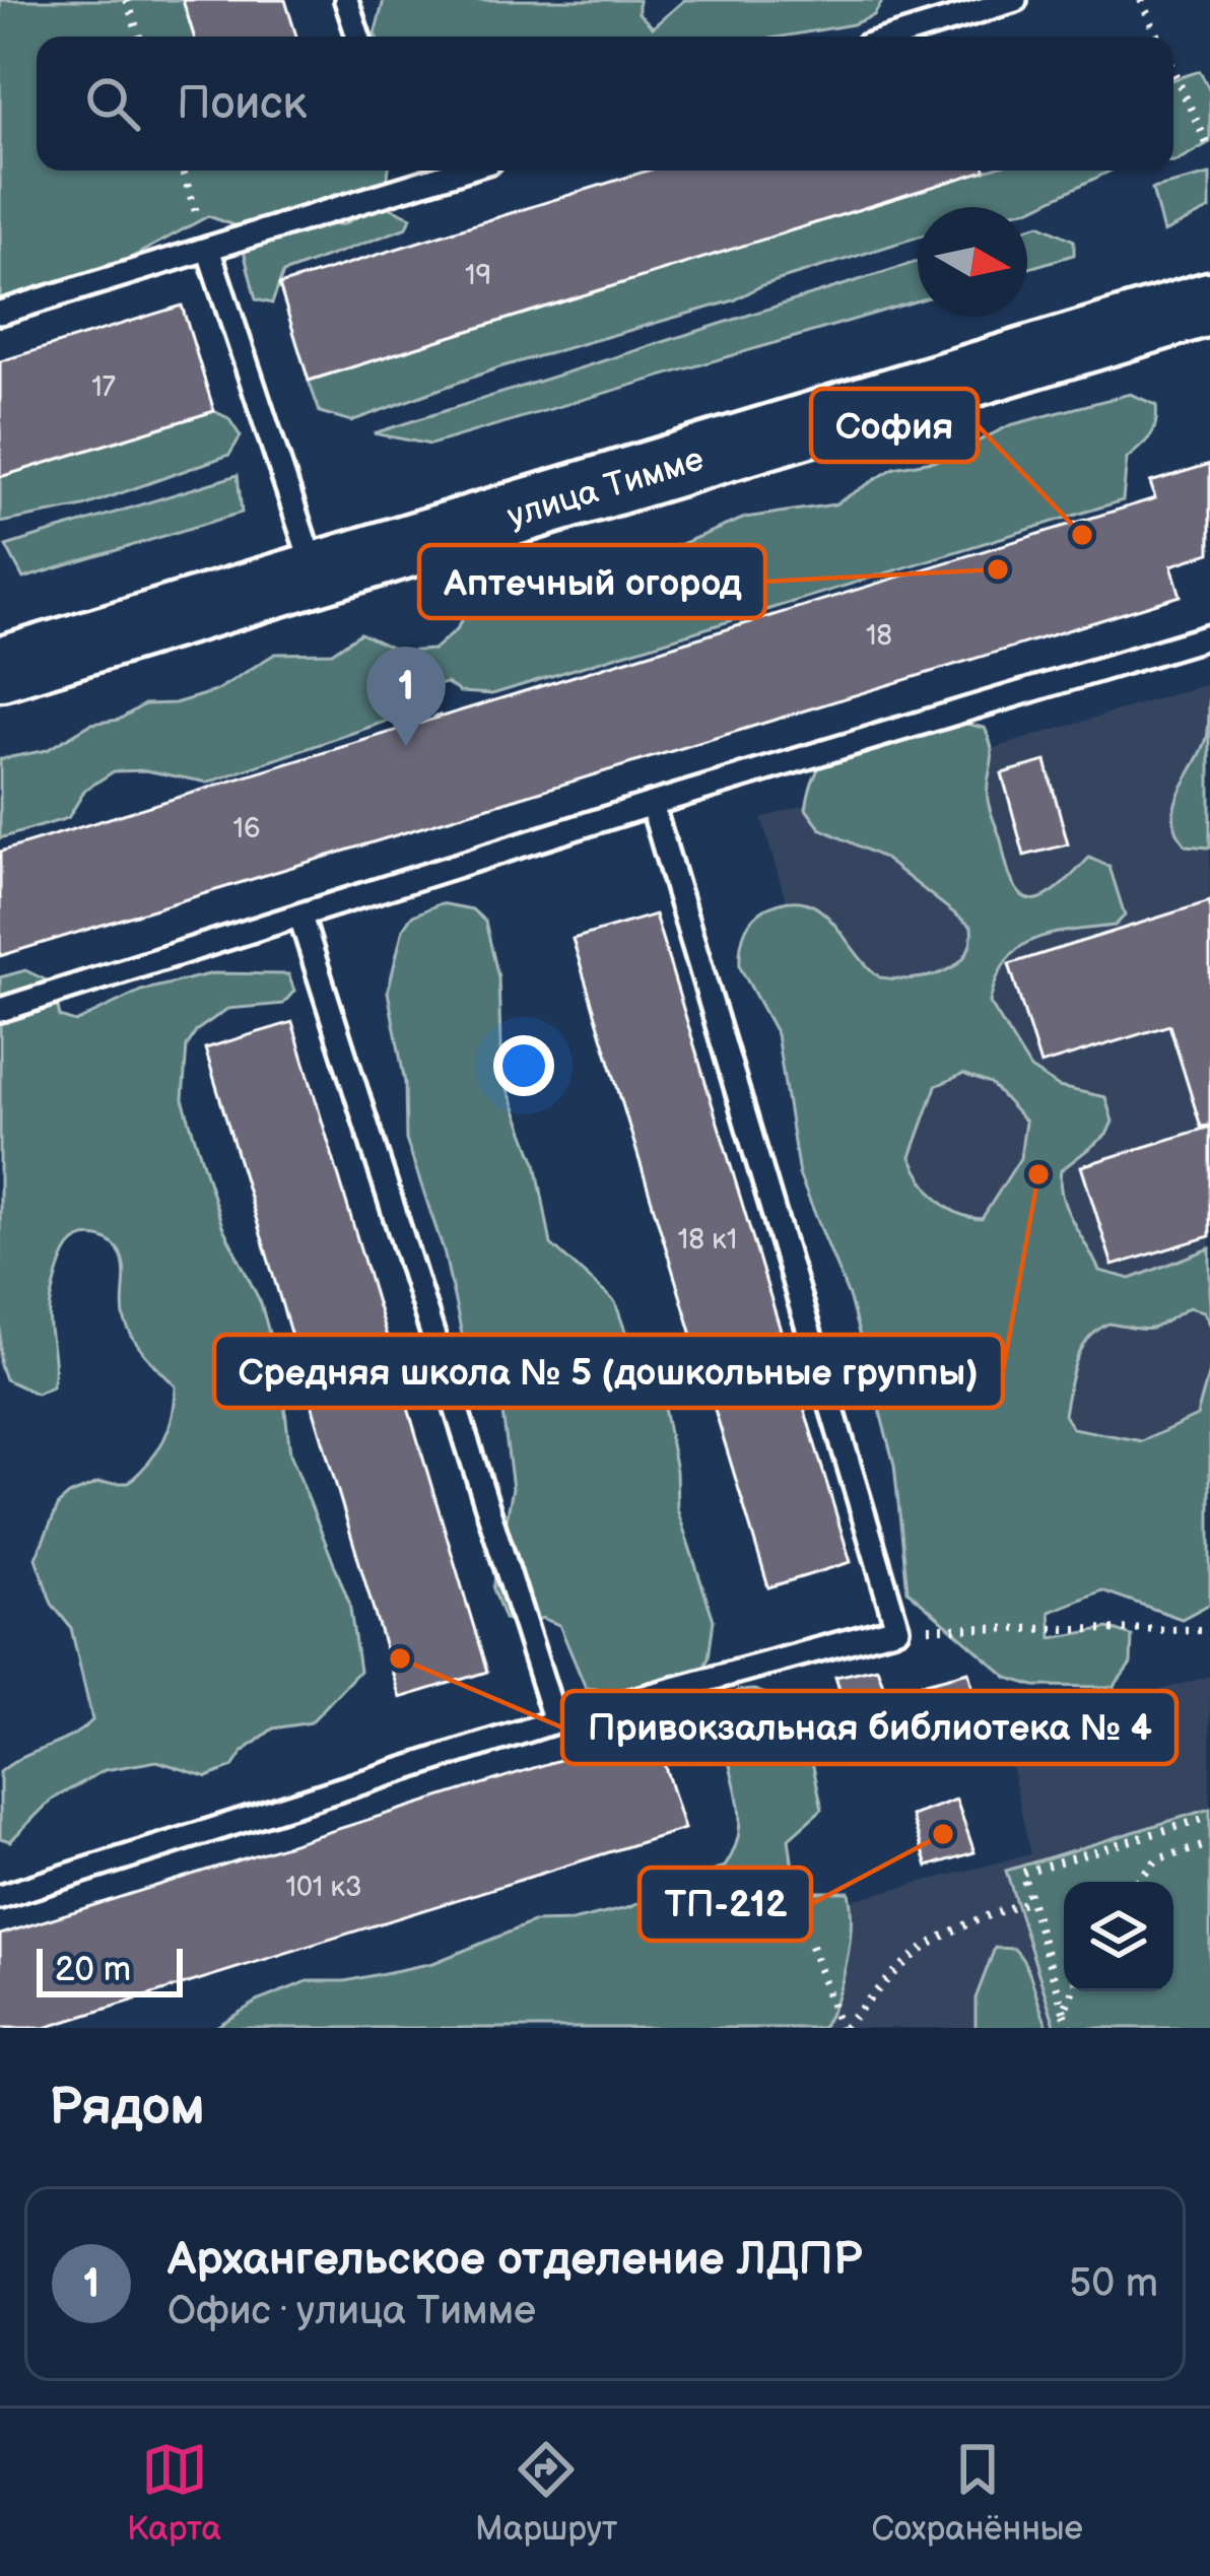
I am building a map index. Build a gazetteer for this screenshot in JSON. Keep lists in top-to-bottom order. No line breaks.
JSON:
{"streets":{"main road":["улица Тимме"]},"places":["София","Аптечный огород","Средняя школа № 5 (дошкольные группы)","Привокзальная библиотека № 4","ТП-212"],"house_numbers":["19","17","18","16","18 к1","101 к3"],"scale_bar":"20 m","north":"right","page":{"search":"Поиск","pins":"1","scale":"20 m","heading":"Рядом","list":[{"mark":"1","name":"Архангельское отделение ЛДПР","note":"Офис · улица Тимме","value":"50 m"}],"nav":["Карта","Маршрут","Сохранённые"]}}
